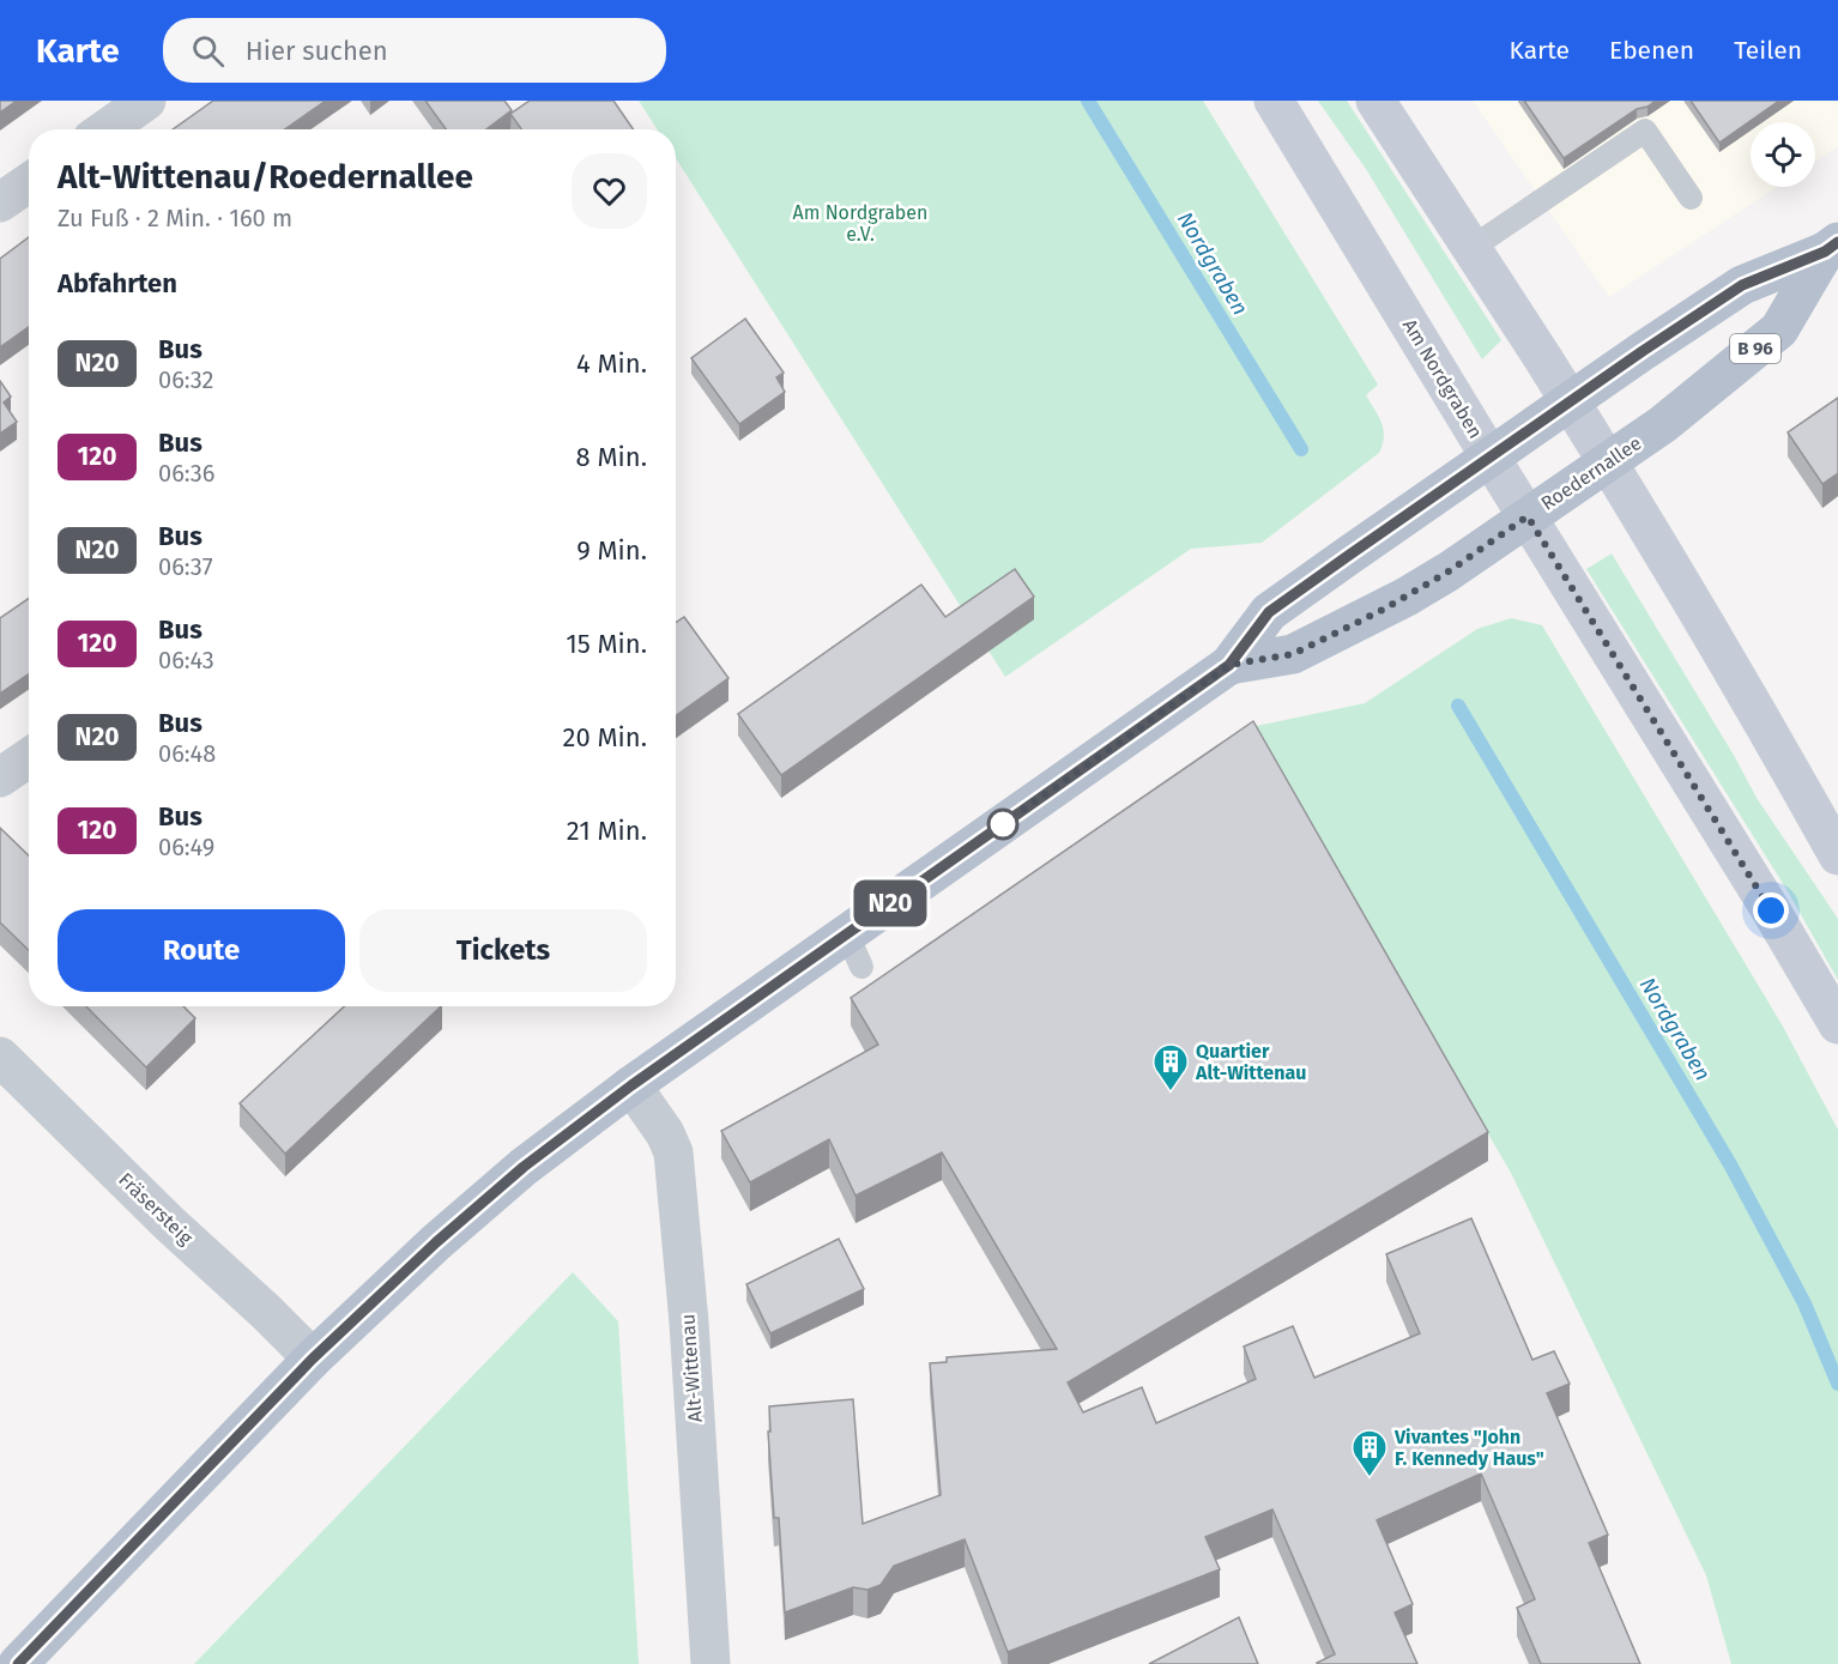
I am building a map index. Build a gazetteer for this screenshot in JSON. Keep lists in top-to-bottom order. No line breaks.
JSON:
{"streets":{"main road":["B 96","Am Nordgraben","Roedernallee"],"street":["Fräsersteig","Alt-Wittenau"]},"crossings":[["Am Nordgraben","Roedernallee"],["Roedernallee","Fräsersteig"],["Roedernallee","Alt-Wittenau"]],"water":["Nordgraben"],"parks":["Am Nordgraben e.V."],"places":{"building":["Quartier Alt-Wittenau","Vivantes \"John F. Kennedy Haus\""]},"lines":["bus line N20"],"page":{"header":"Karte","search":"Hier suchen","nav":["Karte","Ebenen","Teilen"],"on_map":"N20","heading":[["Alt-Wittenau/Roedernallee","Zu Fuß · 2 Min. · 160 m"],"Abfahrten"],"list":[{"mark":"N20","name":"Bus","note":"06:32","value":"4 Min."},{"mark":"120","name":"Bus","note":"06:36","value":"8 Min."},{"mark":"N20","name":"Bus","note":"06:37","value":"9 Min."},{"mark":"120","name":"Bus","note":"06:43","value":"15 Min."},{"mark":"N20","name":"Bus","note":"06:48","value":"20 Min."},{"mark":"120","name":"Bus","note":"06:49","value":"21 Min."}],"buttons":["Route","Tickets"]}}
